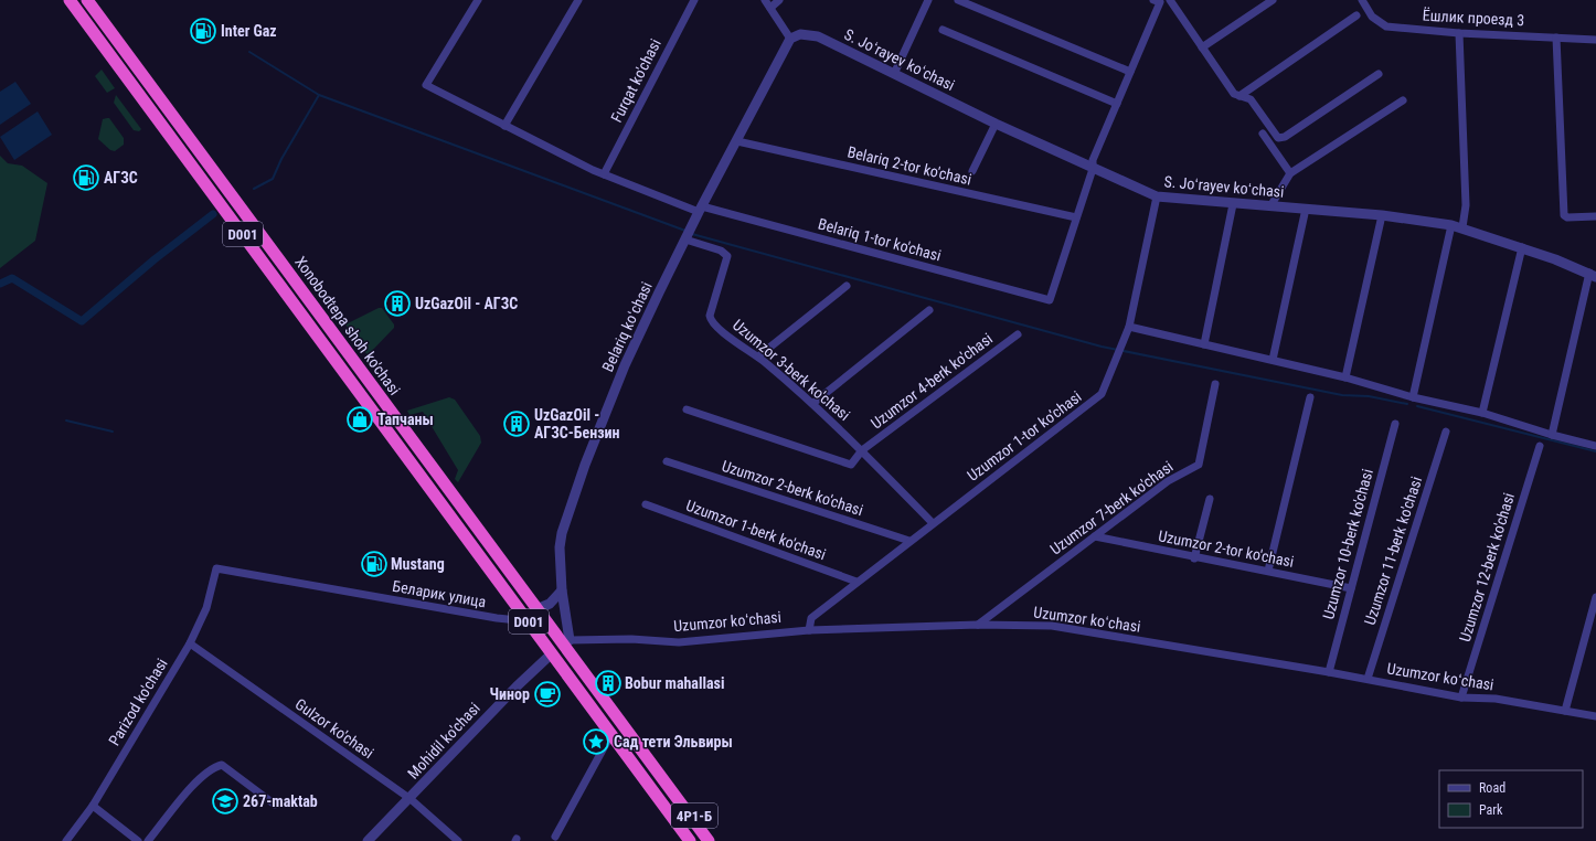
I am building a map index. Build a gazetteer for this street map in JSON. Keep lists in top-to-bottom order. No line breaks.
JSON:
{"streets":{"highway":["D001","Xonobodtepa shoh ko'chasi","Mohidil ko'chasi","4Р1-Б"],"street":["Ёшлик проезд 3","S. Joʻrayev koʻchasi","Furqat ko'chasi","Belariq 2-tor ko'chasi","Belariq 1-tor ko'chasi","Belariq koʻchasi","Uzumzor 3-berk ko'chasi","Uzumzor 4-berk ko'chasi","Uzumzor 1-tor ko‘chasi","Uzumzor 2-berk ko'chasi","Uzumzor 7-berk ko'chasi","Uzumzor 1-berk ko'chasi","Uzumzor 10-berk ko'chasi","Uzumzor 2-tor ko'chasi","Uzumzor 11-berk ko'chasi","Uzumzor 12-berk ko'chasi","Беларик улица","Uzumzor koʻchasi","Parizod ko'chasi","Gulzor ko'chasi"]},"crossings":[["S. Joʻrayev koʻchasi","Belariq koʻchasi"],["S. Joʻrayev koʻchasi","Uzumzor 1-tor ko‘chasi"],["Furqat ko'chasi","Belariq 1-tor ko'chasi"],["Belariq 2-tor ko'chasi","Belariq 1-tor ko'chasi"],["Belariq 2-tor ko'chasi","Belariq koʻchasi"],["Belariq 1-tor ko'chasi","Belariq koʻchasi"],["Xonobodtepa shoh ko'chasi","Belariq koʻchasi"],["Xonobodtepa shoh ko'chasi","Беларик улица"],["Xonobodtepa shoh ko'chasi","Uzumzor koʻchasi"],["Xonobodtepa shoh ko'chasi","Mohidil ko'chasi"],["Xonobodtepa shoh ko'chasi","4Р1-Б"],["Belariq koʻchasi","Uzumzor 3-berk ko'chasi"],["Belariq koʻchasi","Uzumzor koʻchasi"],["Belariq koʻchasi","Mohidil ko'chasi"],["Uzumzor 3-berk ko'chasi","Uzumzor 4-berk ko'chasi"],["Uzumzor 3-berk ko'chasi","Uzumzor 1-tor ko‘chasi"],["Uzumzor 1-tor ko‘chasi","Uzumzor 2-berk ko'chasi"],["Uzumzor 1-tor ko‘chasi","Uzumzor 1-berk ko'chasi"],["Uzumzor 1-tor ko‘chasi","Uzumzor koʻchasi"],["Uzumzor 7-berk ko'chasi","Uzumzor 2-tor ko'chasi"],["Uzumzor 7-berk ko'chasi","Uzumzor koʻchasi"],["Uzumzor 10-berk ko'chasi","Uzumzor 2-tor ko'chasi"],["Uzumzor 10-berk ko'chasi","Uzumzor koʻchasi"],["Uzumzor 11-berk ko'chasi","Uzumzor koʻchasi"],["Uzumzor 12-berk ko'chasi","Uzumzor koʻchasi"],["Беларик улица","Parizod ko'chasi"],["Uzumzor koʻchasi","Mohidil ko'chasi"],["Parizod ko'chasi","Gulzor ko'chasi"],["Gulzor ko'chasi","Mohidil ko'chasi"]],"places":{"fuel station":["Inter Gaz","АГЗС","Mustang"],"building":["UzGazOil - АГЗС","UzGazOil - АГЗС-Бензин","Bobur mahallasi"],"shop":["Тапчаны"],"cafe":["Чинор"],"place":["Сад тети Эльвиры"],"school or university":["267-maktab"]},"legend":["Road","Park"]}
